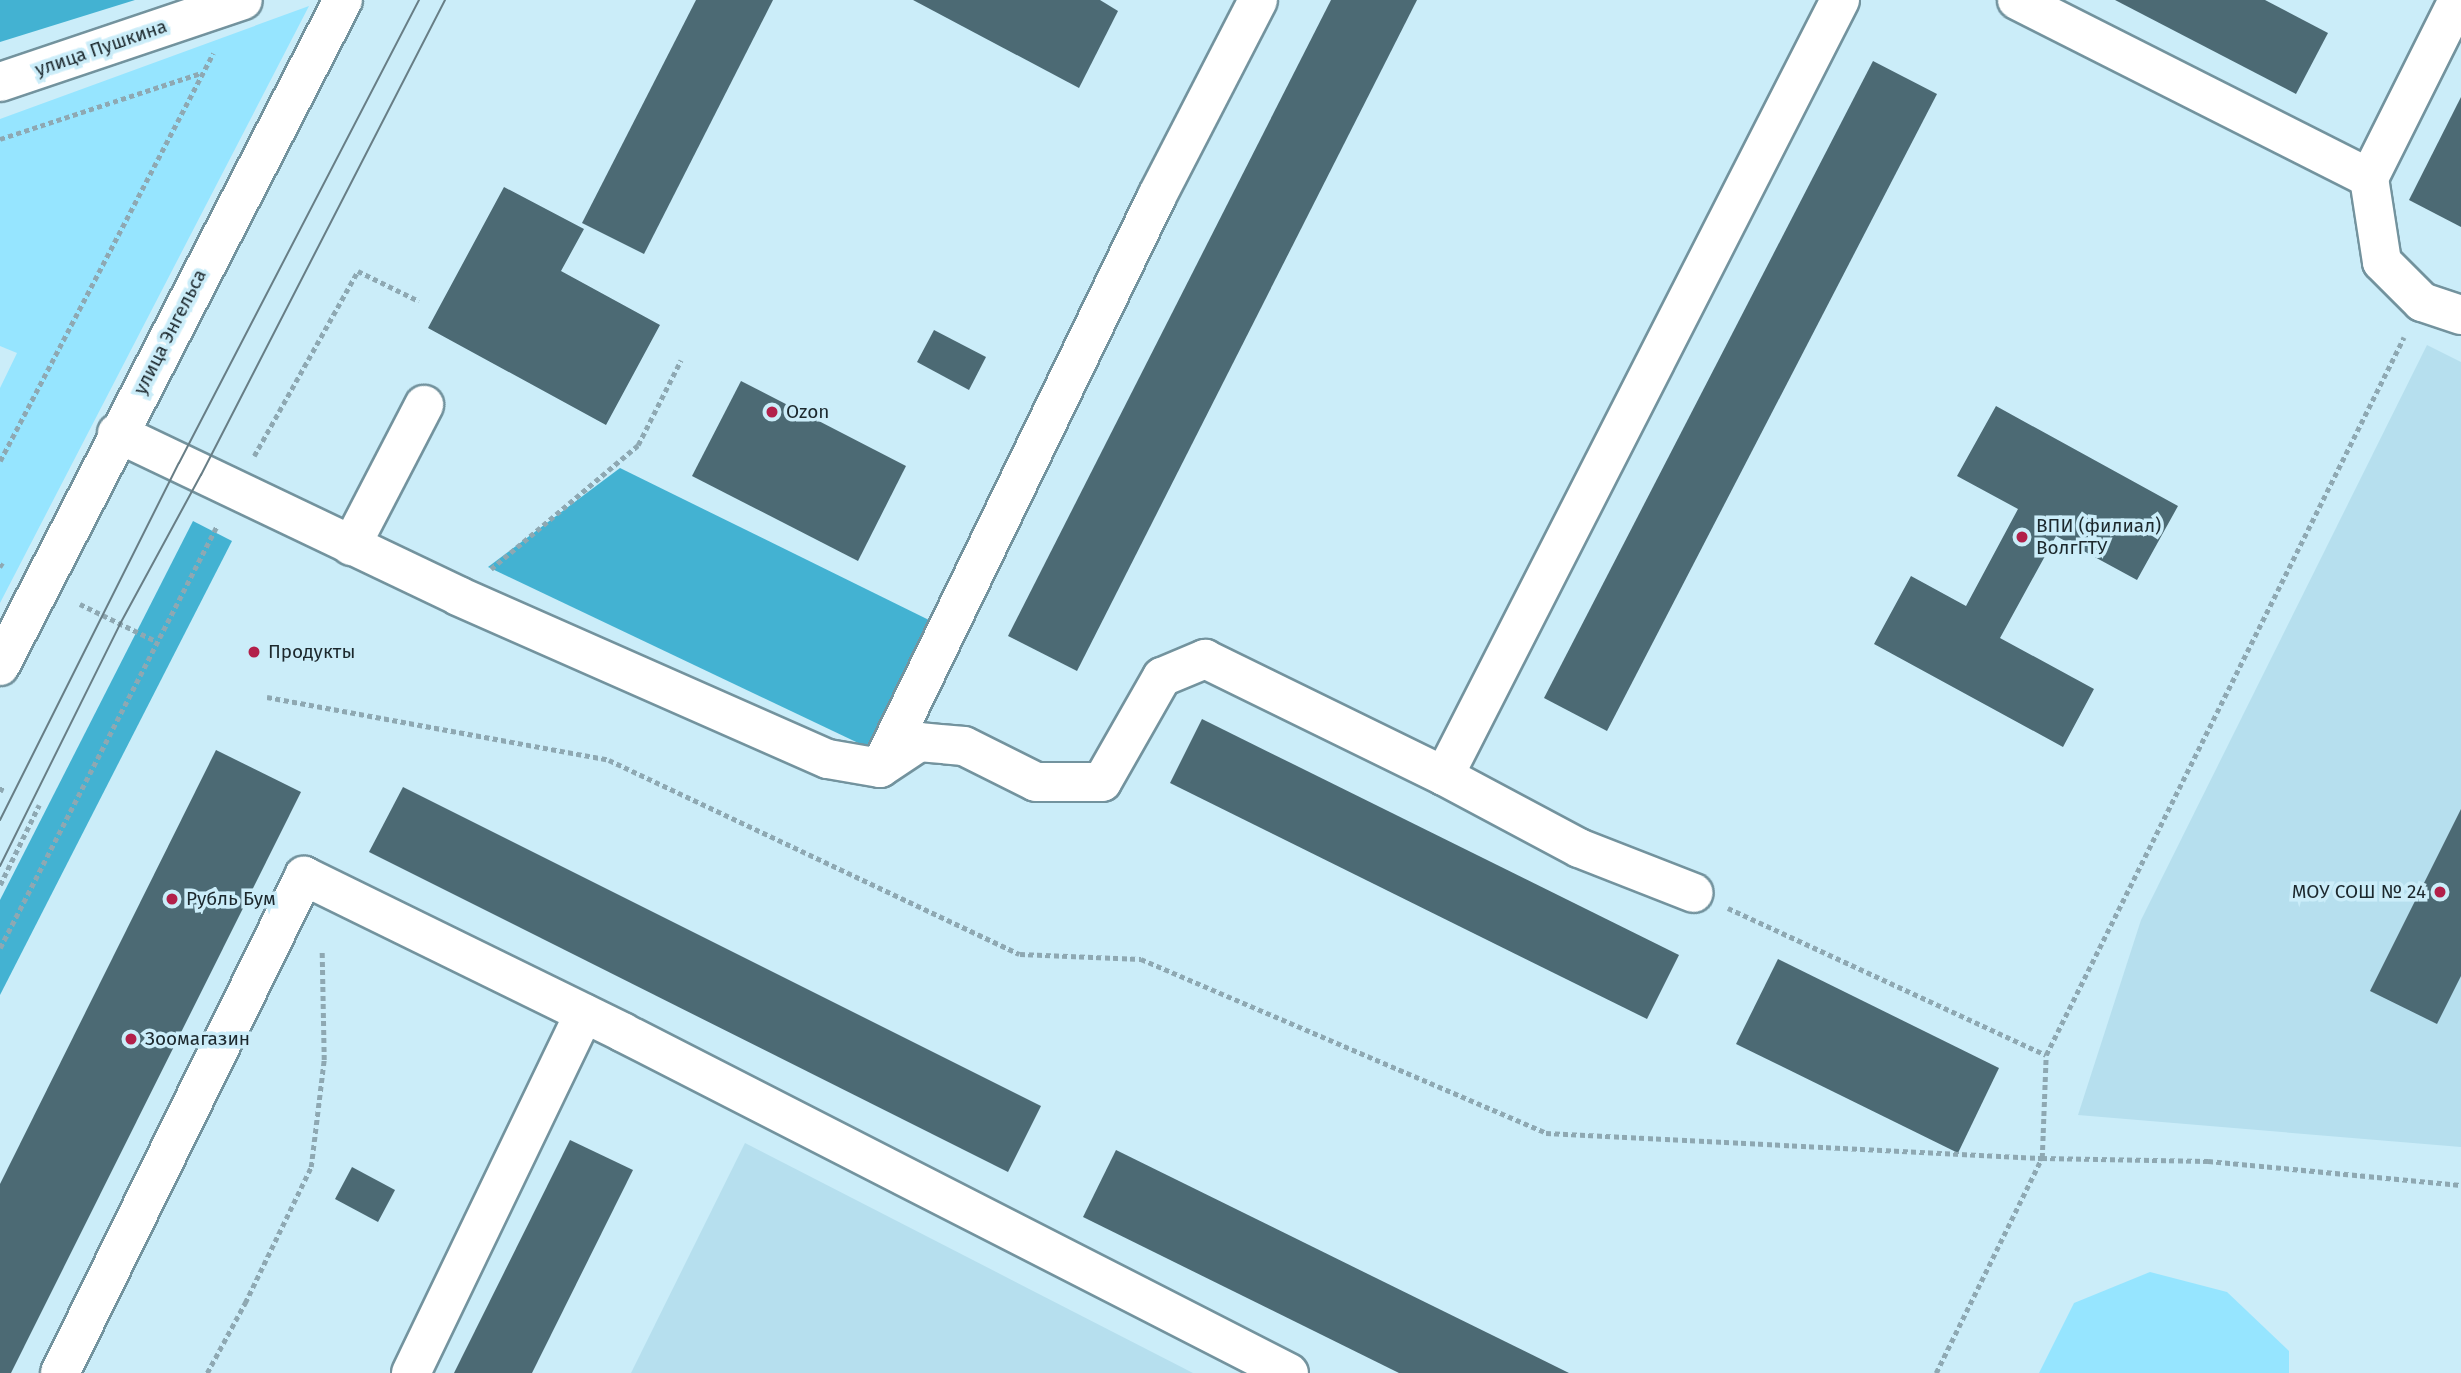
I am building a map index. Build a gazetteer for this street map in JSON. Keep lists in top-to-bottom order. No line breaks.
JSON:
{"streets":{"main road":["улица Пушкина","улица Энгельса"]},"places":["Ozon","ВПИ (филиал) ВолгГТУ","Продукты","МОУ СОШ № 24","Рубль Бум","Зоомагазин"]}
